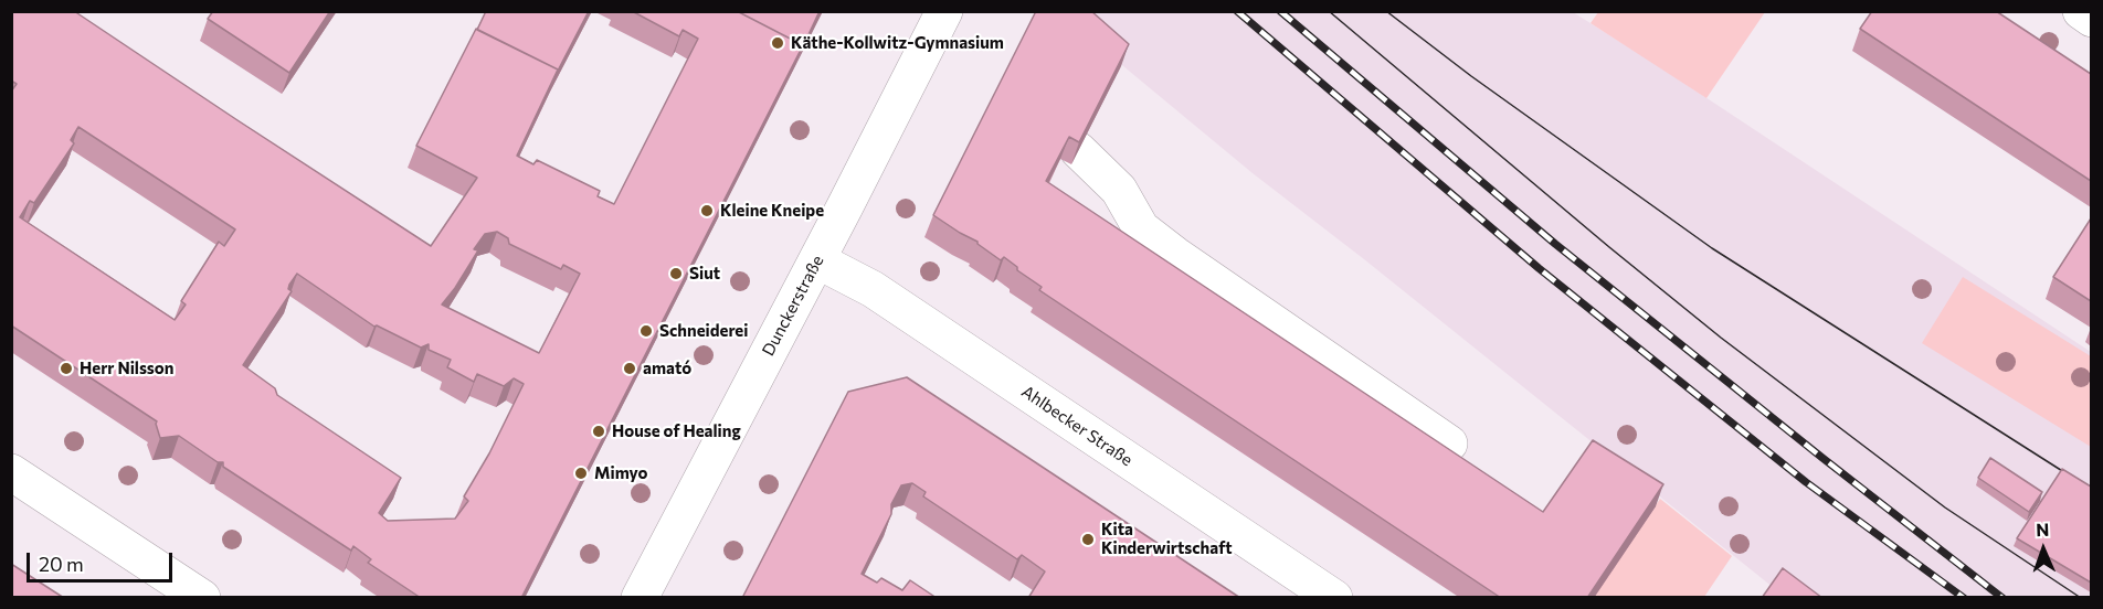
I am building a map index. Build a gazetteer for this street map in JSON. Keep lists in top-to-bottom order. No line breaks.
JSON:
{"streets":{"street":["Dunckerstraße","Ahlbecker Straße"]},"crossings":[["Dunckerstraße","Ahlbecker Straße"]],"places":["Käthe-Kollwitz-Gymnasium","Kleine Kneipe","Siut","Schneiderei","Herr Nilsson","amató","House of Healing","Mimyo","Kita Kinderwirtschaft"],"scale_bar":"20 m","north":"top"}
